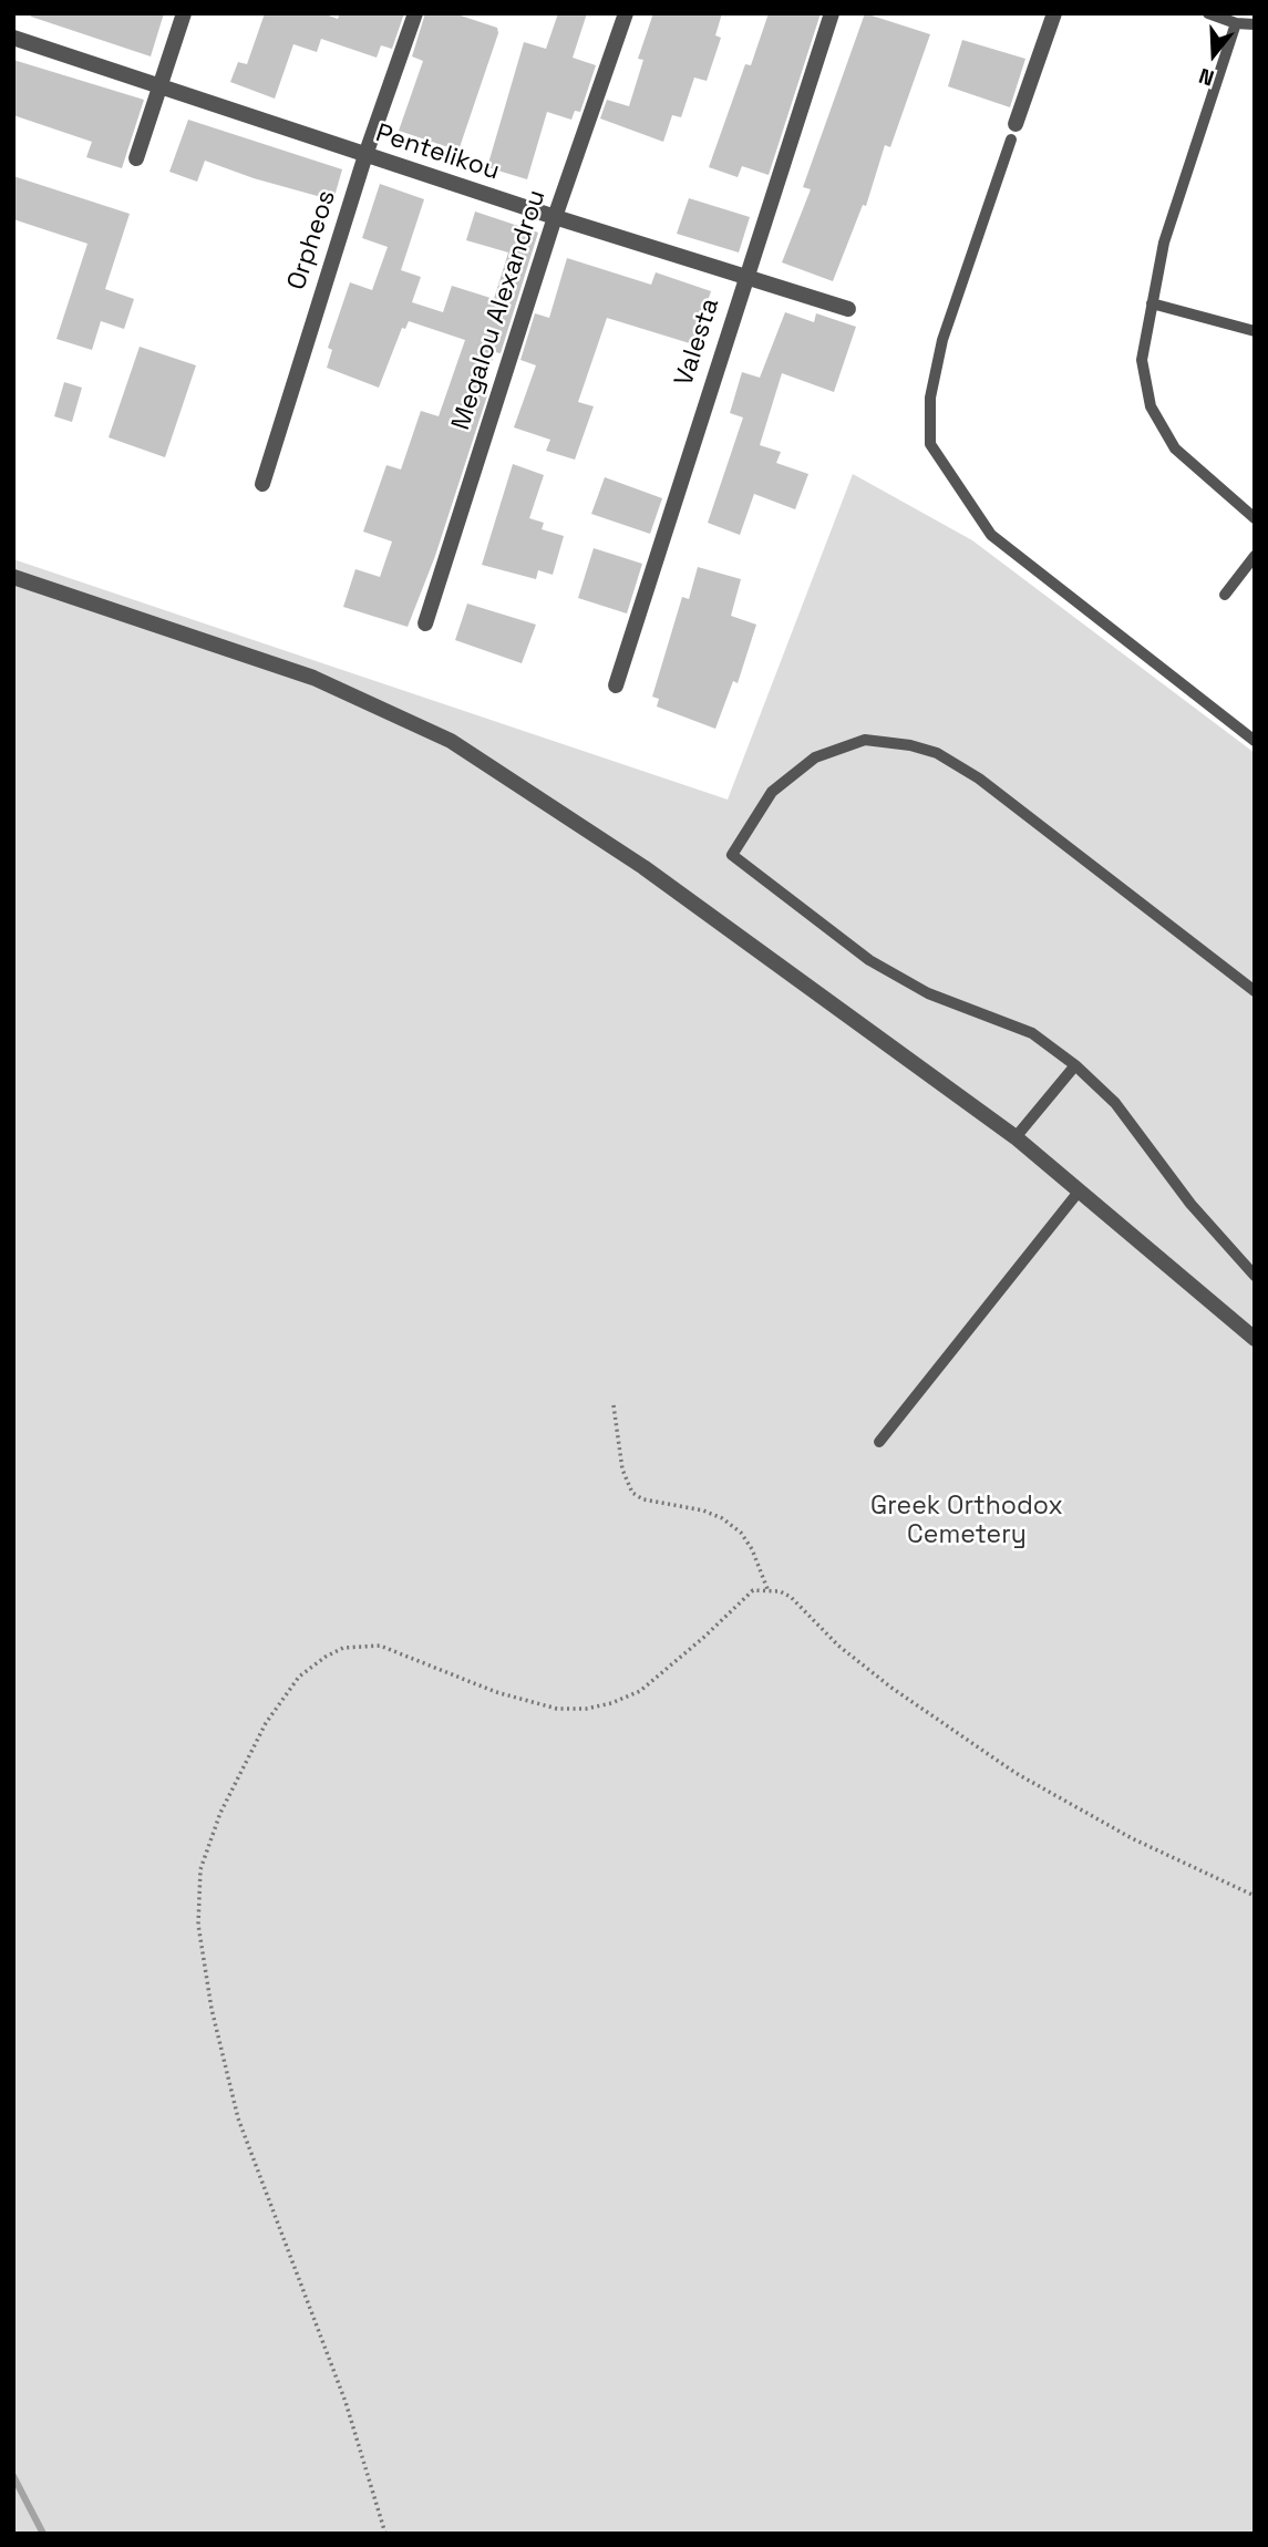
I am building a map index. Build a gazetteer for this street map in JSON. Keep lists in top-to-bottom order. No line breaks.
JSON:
{"streets":{"street":["Pentelikou","Orpheos","Megalou Alexandrou","Valesta"]},"crossings":[["Pentelikou","Orpheos"],["Pentelikou","Megalou Alexandrou"],["Pentelikou","Valesta"]],"parks":["Greek Orthodox Cemetery"],"north":"bottom"}
